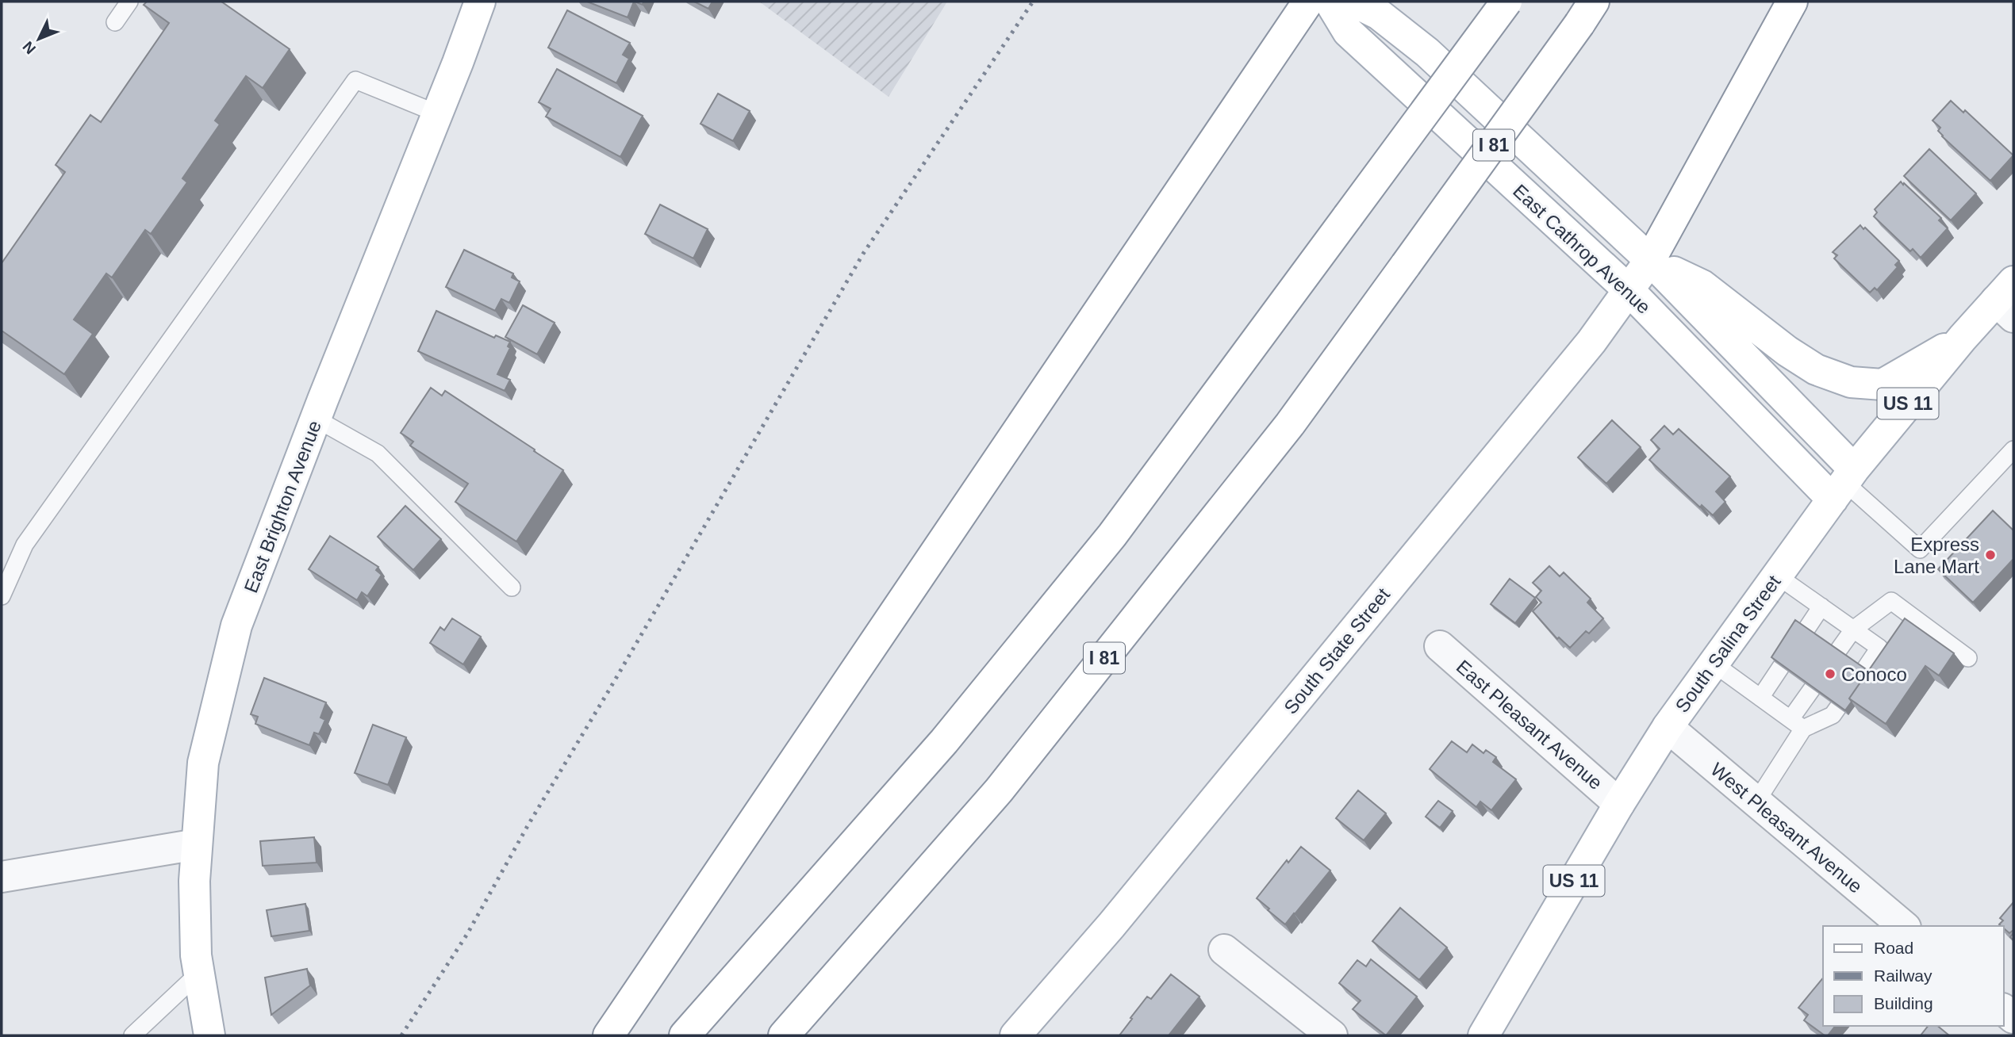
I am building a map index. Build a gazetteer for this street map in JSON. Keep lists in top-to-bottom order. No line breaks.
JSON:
{"streets":{"main road":["I 81","East Cathrop Avenue","US 11","East Brighton Avenue","South Salina Street","South State Street"],"street":["East Pleasant Avenue","West Pleasant Avenue"]},"crossings":[["East Cathrop Avenue","South Salina Street"],["East Cathrop Avenue","South State Street"],["South Salina Street","East Pleasant Avenue"],["South Salina Street","West Pleasant Avenue"]],"places":["Express Lane Mart","Conoco"],"legend":["Road","Railway","Building"],"north":"bottom left"}
